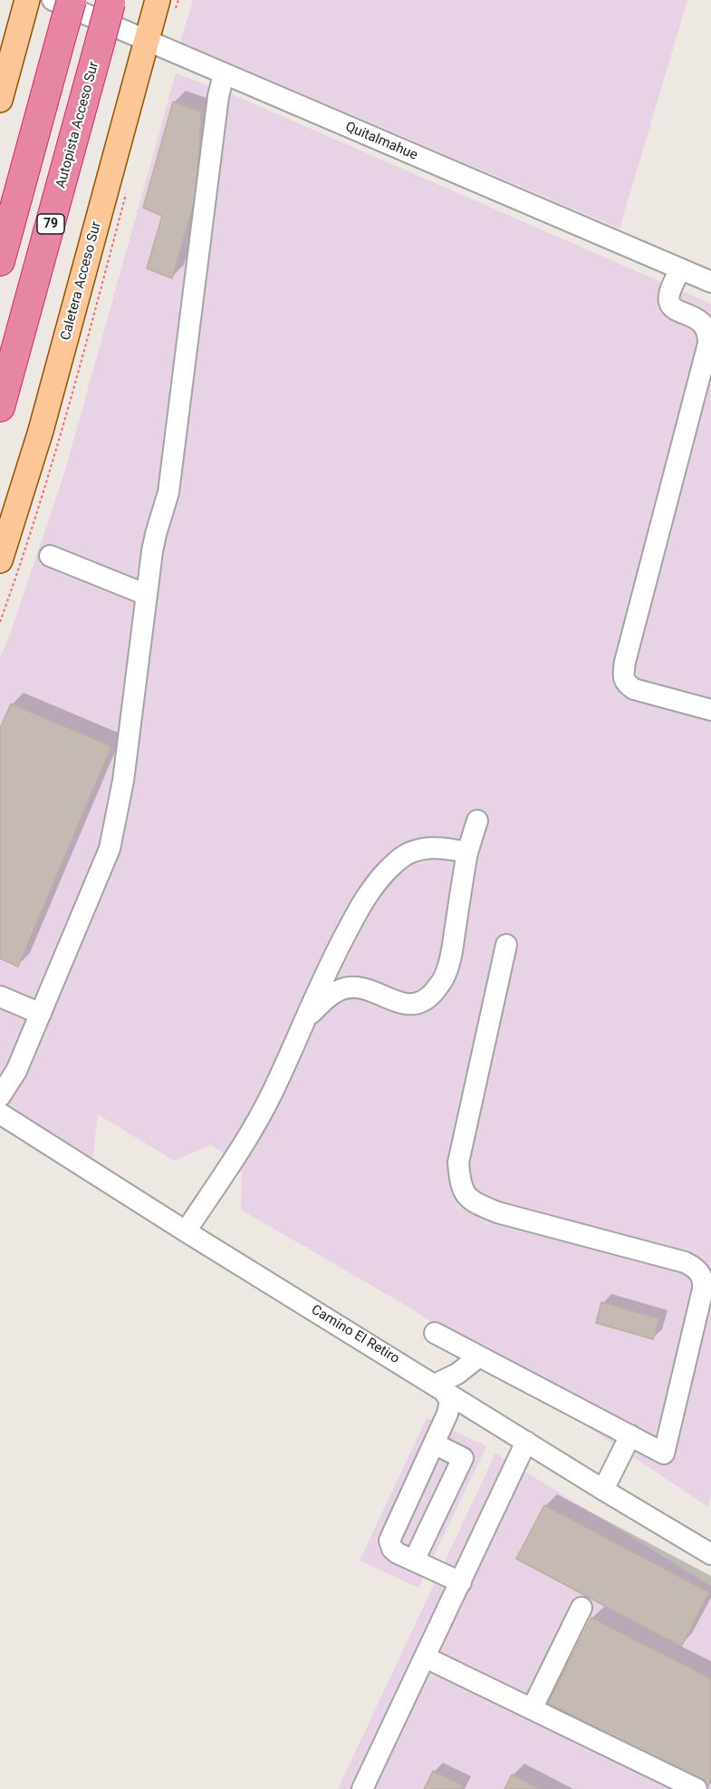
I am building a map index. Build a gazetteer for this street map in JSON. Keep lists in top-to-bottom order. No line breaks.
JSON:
{"streets":{"highway":["Autopista Acceso Sur","79"],"main road":["Caletera Acceso Sur"],"street":["Quitalmahue","Camino El Retiro"]},"crossings":[["Quitalmahue","Caletera Acceso Sur"]]}
